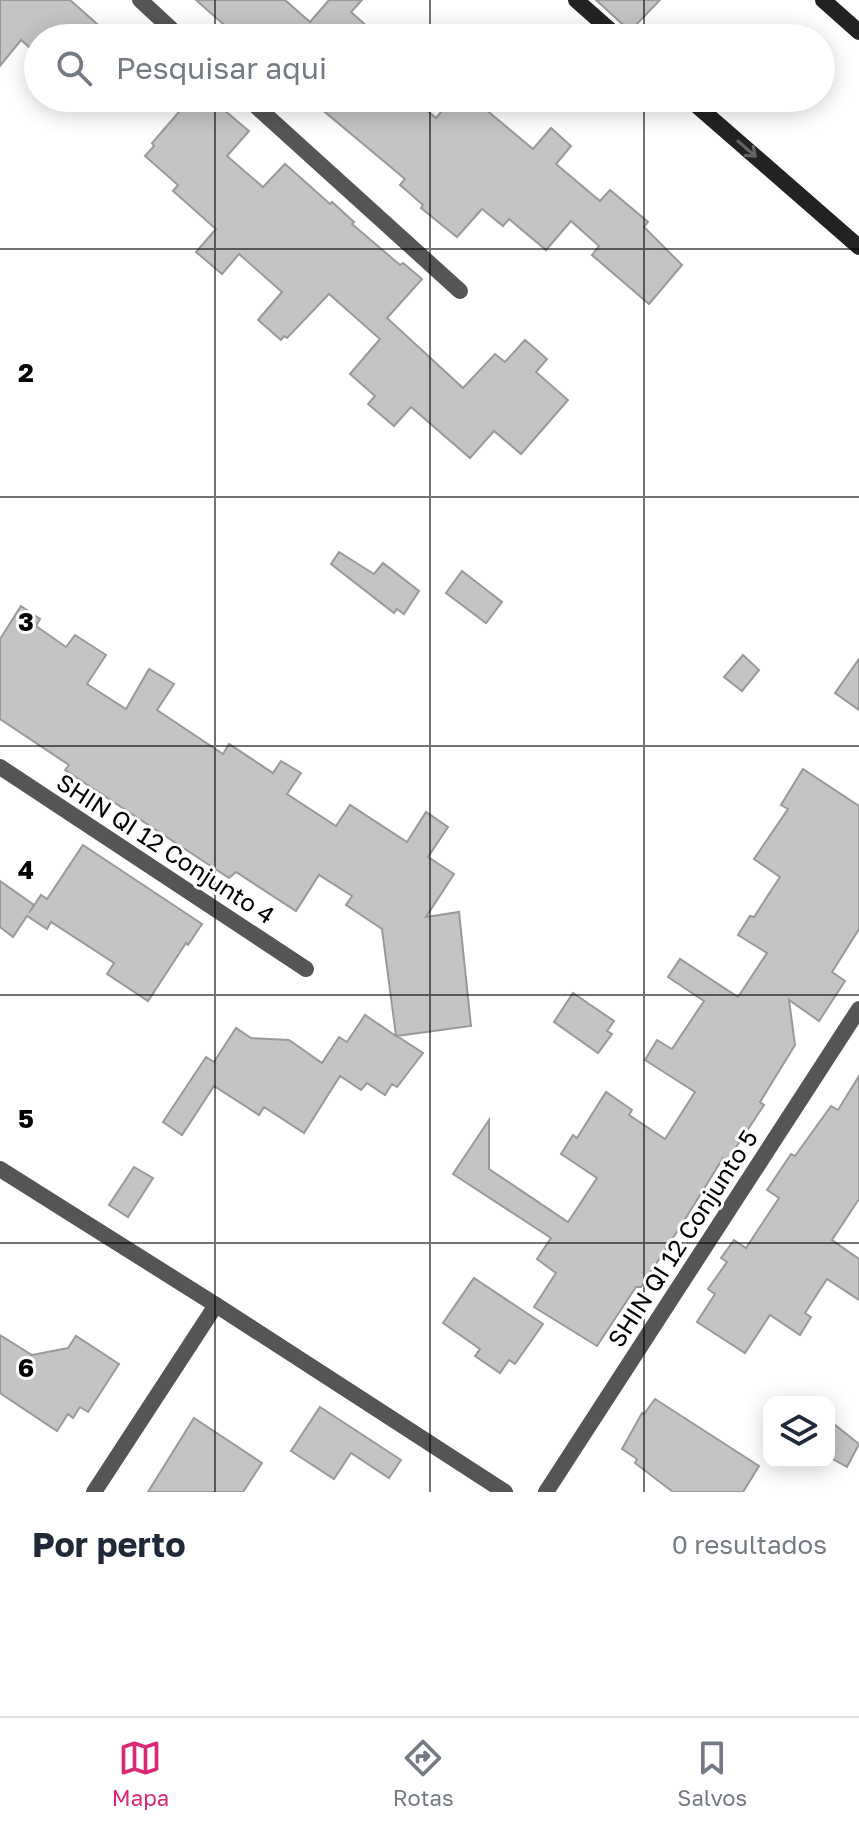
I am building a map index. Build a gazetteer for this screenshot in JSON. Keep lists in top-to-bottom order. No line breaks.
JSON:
{"streets":{"street":["SHIN QI 12 Conjunto 4","SHIN QI 12 Conjunto 5"]},"page":{"search":"Pesquisar aqui","heading":["Por perto","0 resultados"],"nav":["Mapa","Rotas","Salvos"]},"grid":{"rows":["2","3","4","5","6"]}}
